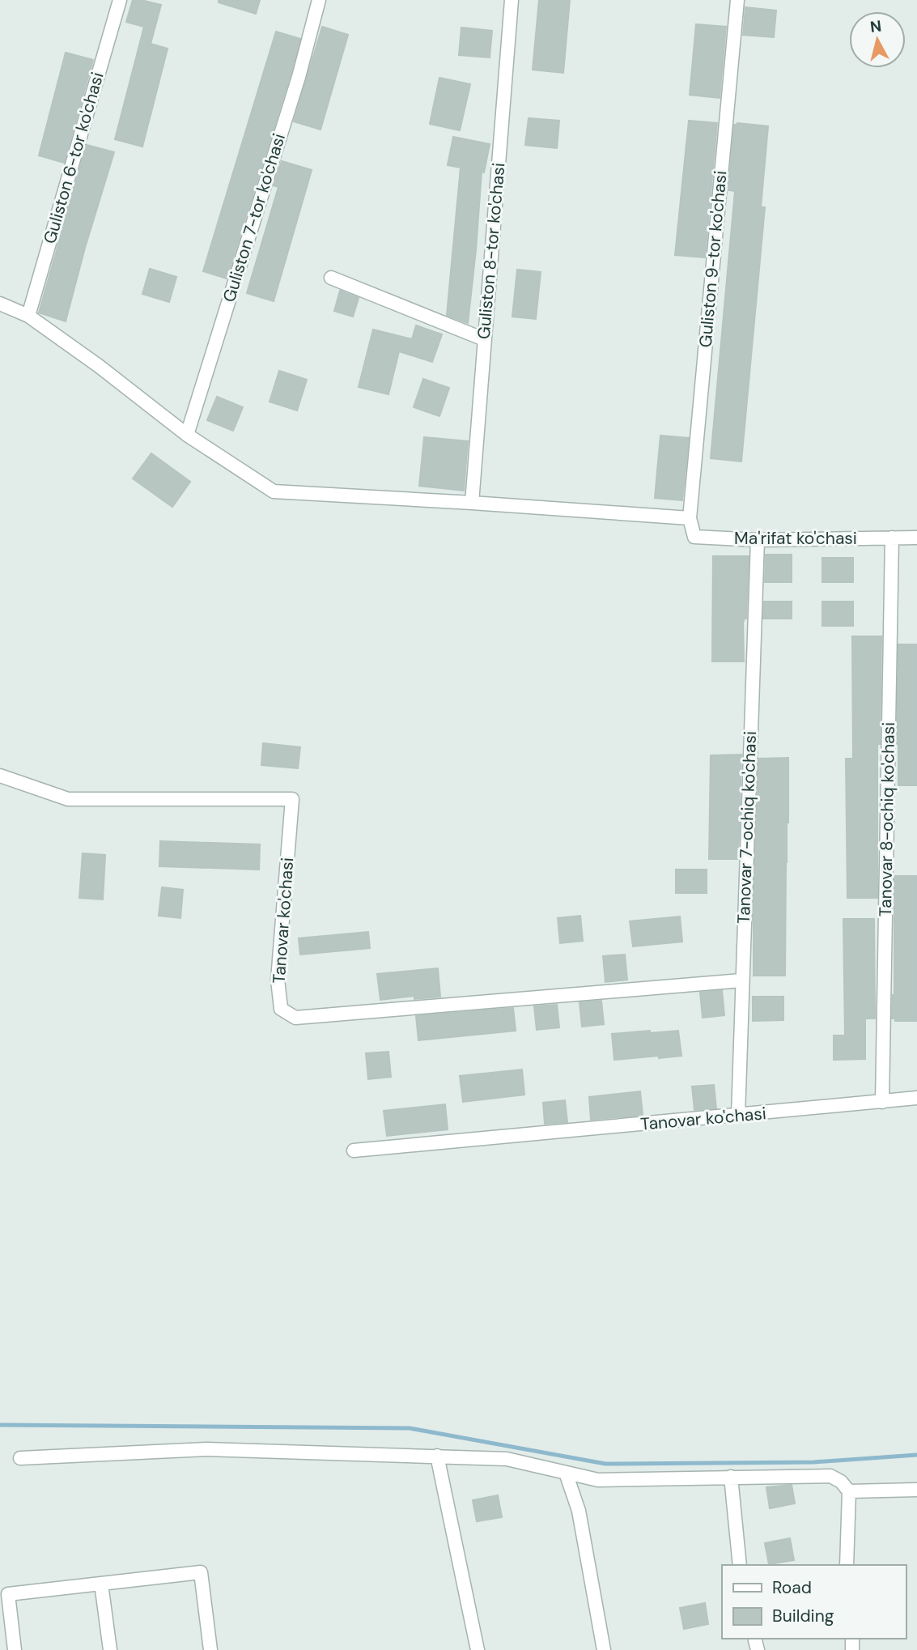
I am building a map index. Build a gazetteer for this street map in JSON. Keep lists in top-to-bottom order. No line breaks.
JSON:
{"streets":{"street":["Guliston 6-tor ko'chasi","Guliston 7-tor ko'chasi","Guliston 8-tor ko'chasi","Guliston 9-tor ko'chasi","Ma'rifat ko'chasi","Tanovar 8-ochiq ko'chasi","Tanovar 7-ochiq ko'chasi","Tanovar ko'chasi"]},"crossings":[["Guliston 9-tor ko'chasi","Ma'rifat ko'chasi"],["Ma'rifat ko'chasi","Tanovar 8-ochiq ko'chasi"],["Ma'rifat ko'chasi","Tanovar 7-ochiq ko'chasi"],["Tanovar 8-ochiq ko'chasi","Tanovar ko'chasi"],["Tanovar 7-ochiq ko'chasi","Tanovar ko'chasi"]],"legend":["Road","Building"],"north":"top"}
